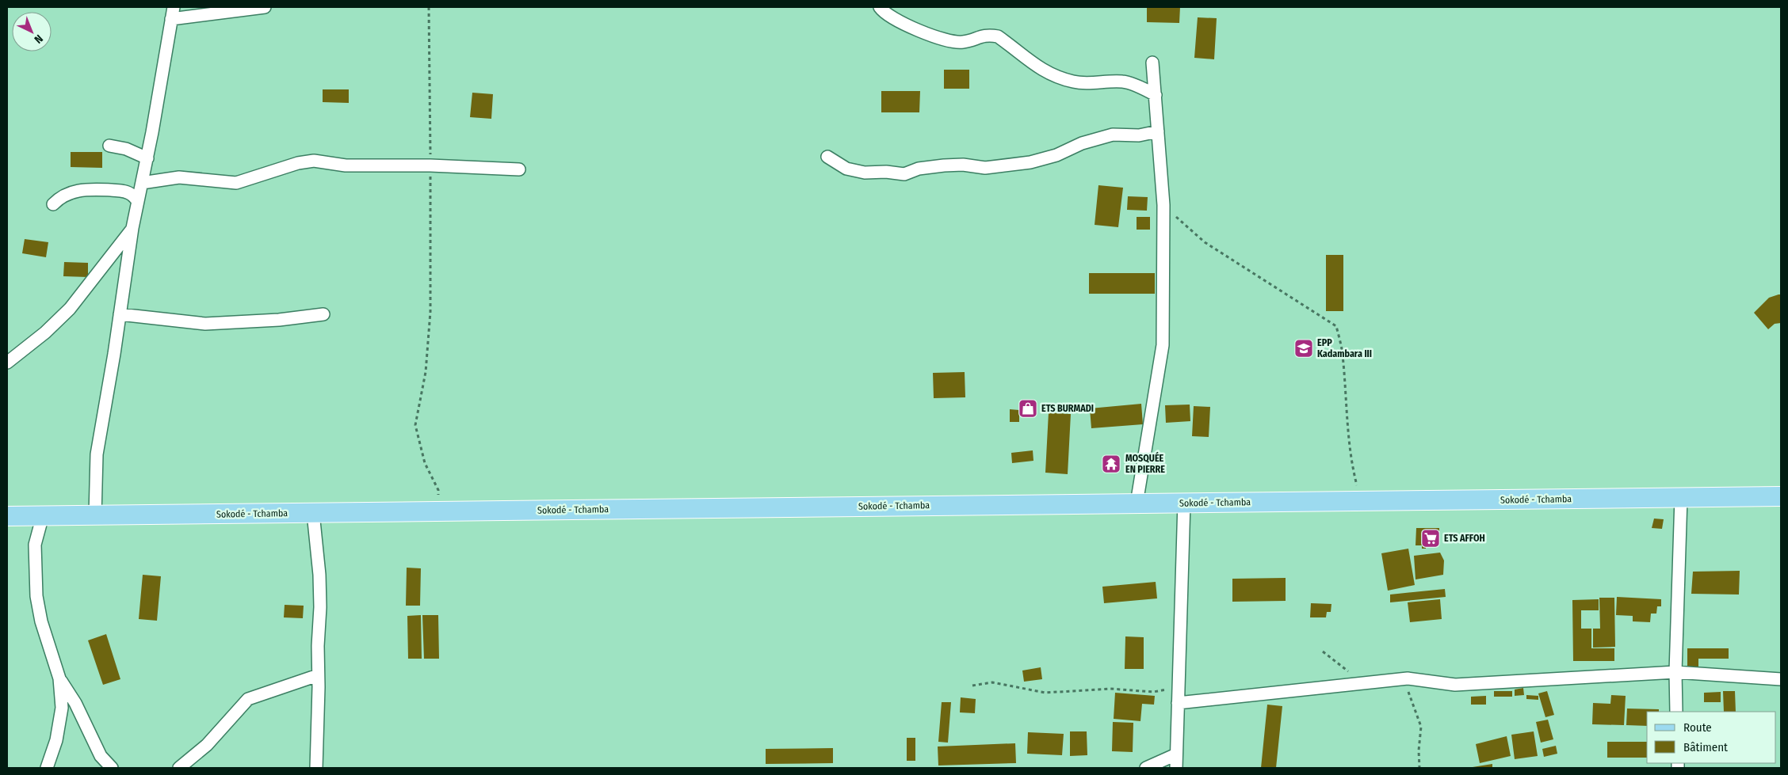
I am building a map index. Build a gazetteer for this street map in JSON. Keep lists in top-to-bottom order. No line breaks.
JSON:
{"streets":{"main road":["Sokodé - Tchamba"]},"places":{"school or university":["EPP Kadambara III"],"shop":["ETS BURMADI"],"temple":["MOSQUÉE EN PIERRE"],"supermarket":["ETS AFFOH"]},"legend":["Route","Bâtiment"],"north":"bottom right"}
